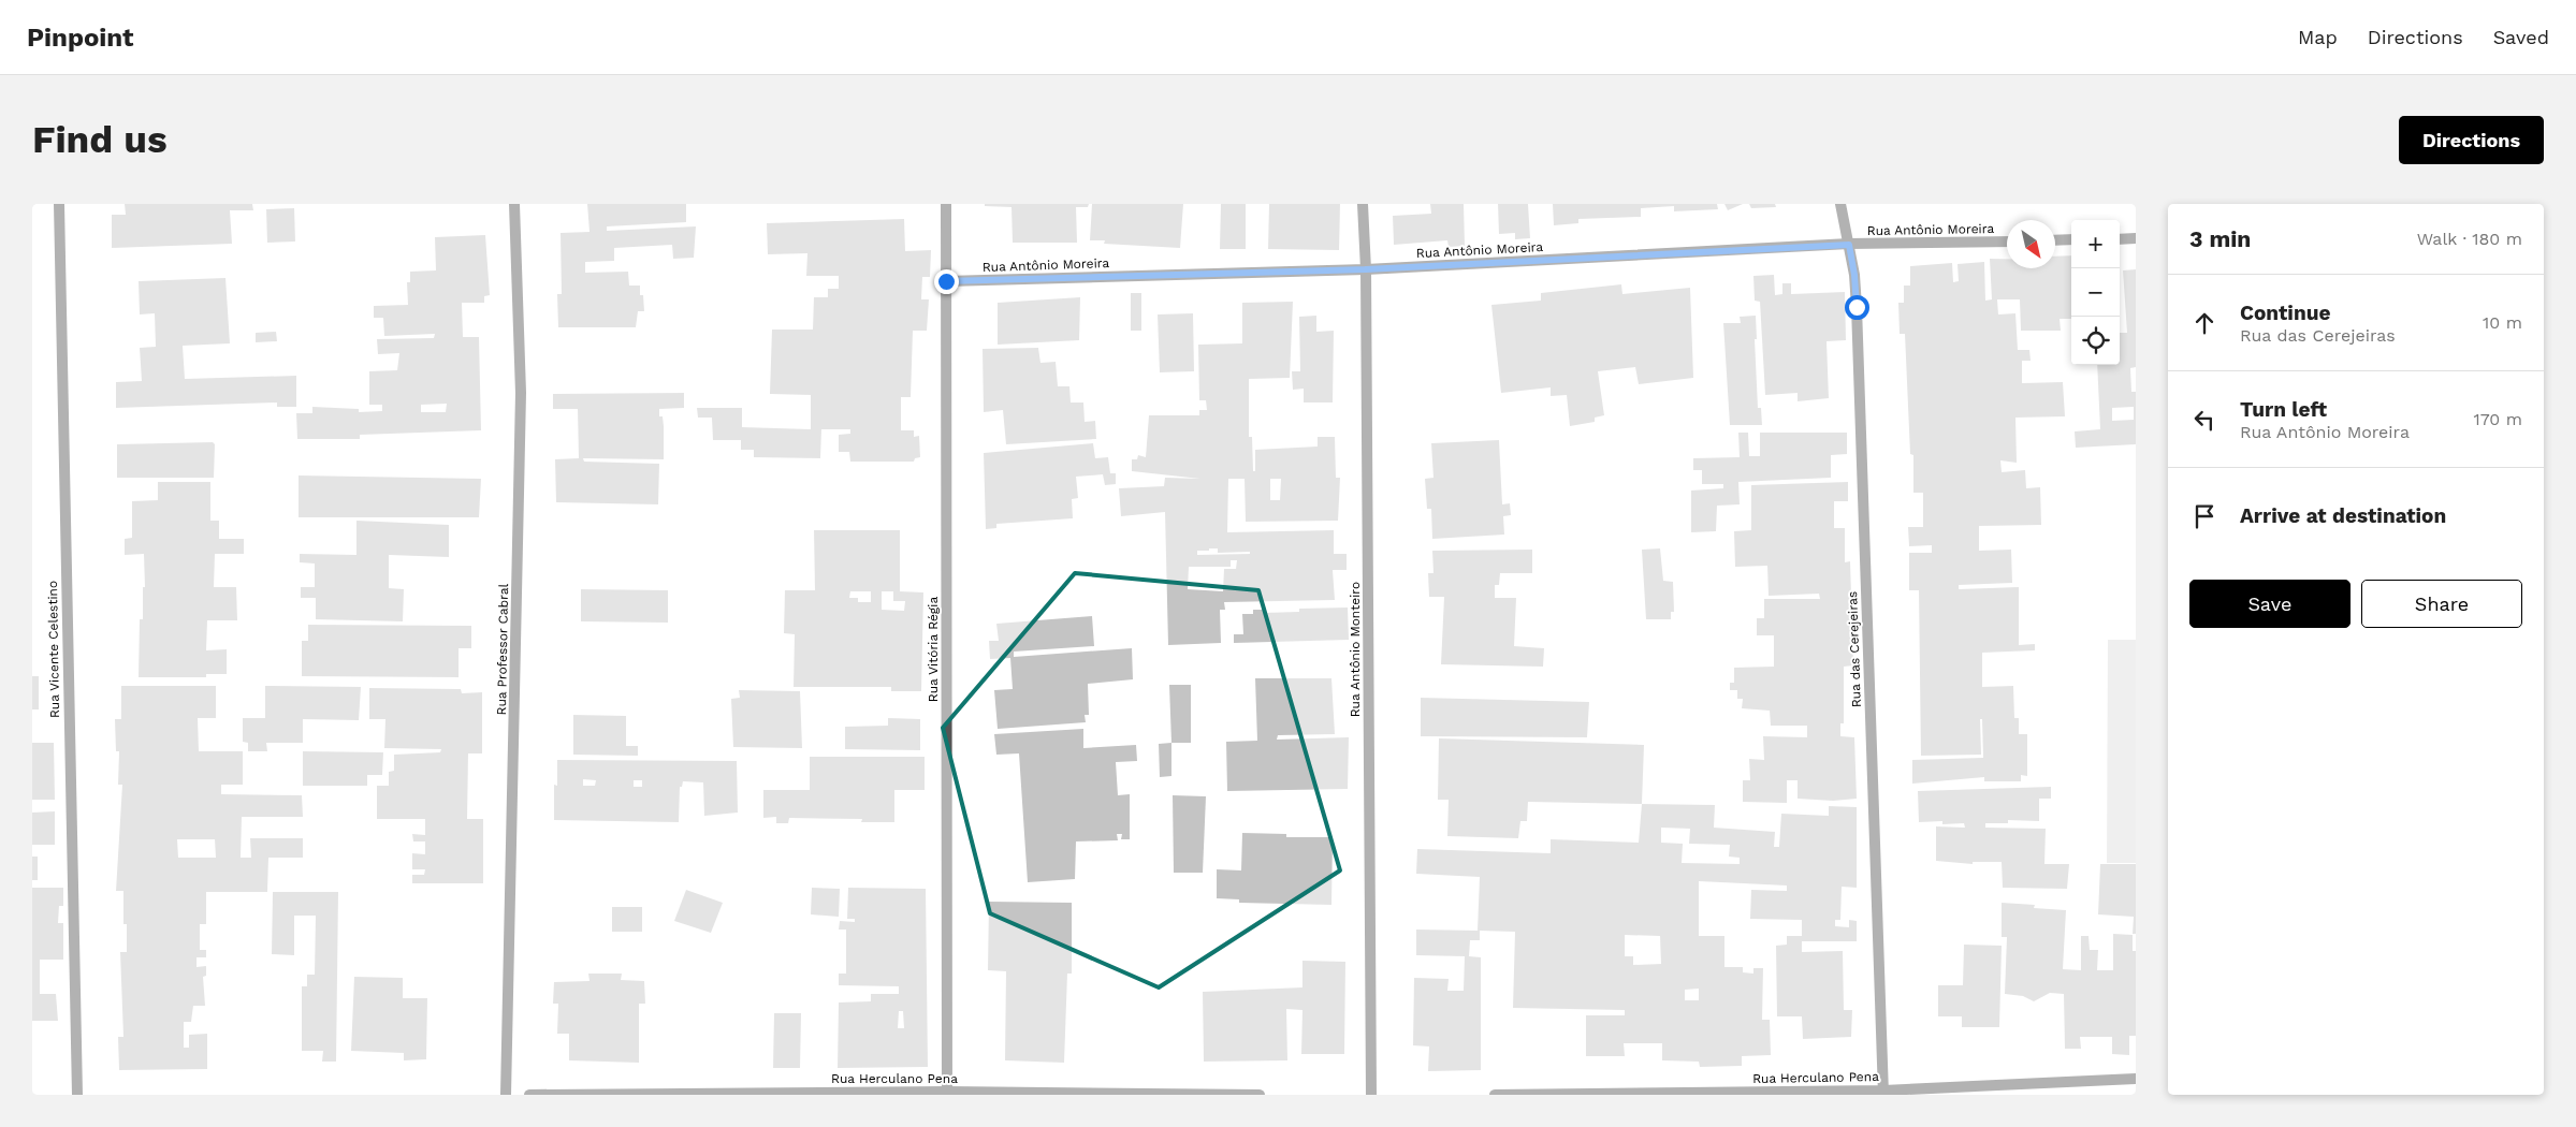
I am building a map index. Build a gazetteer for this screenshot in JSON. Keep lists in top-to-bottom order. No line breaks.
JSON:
{"streets":{"street":["Rua Antônio Moreira","Rua Vicente Celestino","Rua Professor Cabral","Rua Vitória Régia","Rua Antônio Monteiro","Rua das Cerejeiras","Rua Herculano Pena"]},"crossings":[["Rua Antônio Moreira","Rua Vitória Régia"],["Rua Antônio Moreira","Rua Antônio Monteiro"],["Rua Antônio Moreira","Rua das Cerejeiras"],["Rua Vitória Régia","Rua Herculano Pena"],["Rua das Cerejeiras","Rua Herculano Pena"]],"north":"bottom right","page":{"header":"Pinpoint","nav":["Map","Directions","Saved"],"buttons":["Directions",["Save","Share"]],"title":"Find us","heading":["3 min","Walk · 180 m"],"map_buttons":["+","−"],"list":[["Continue","Rua das Cerejeiras","10 m"],["Turn left","Rua Antônio Moreira","170 m"],"Arrive at destination"]}}
